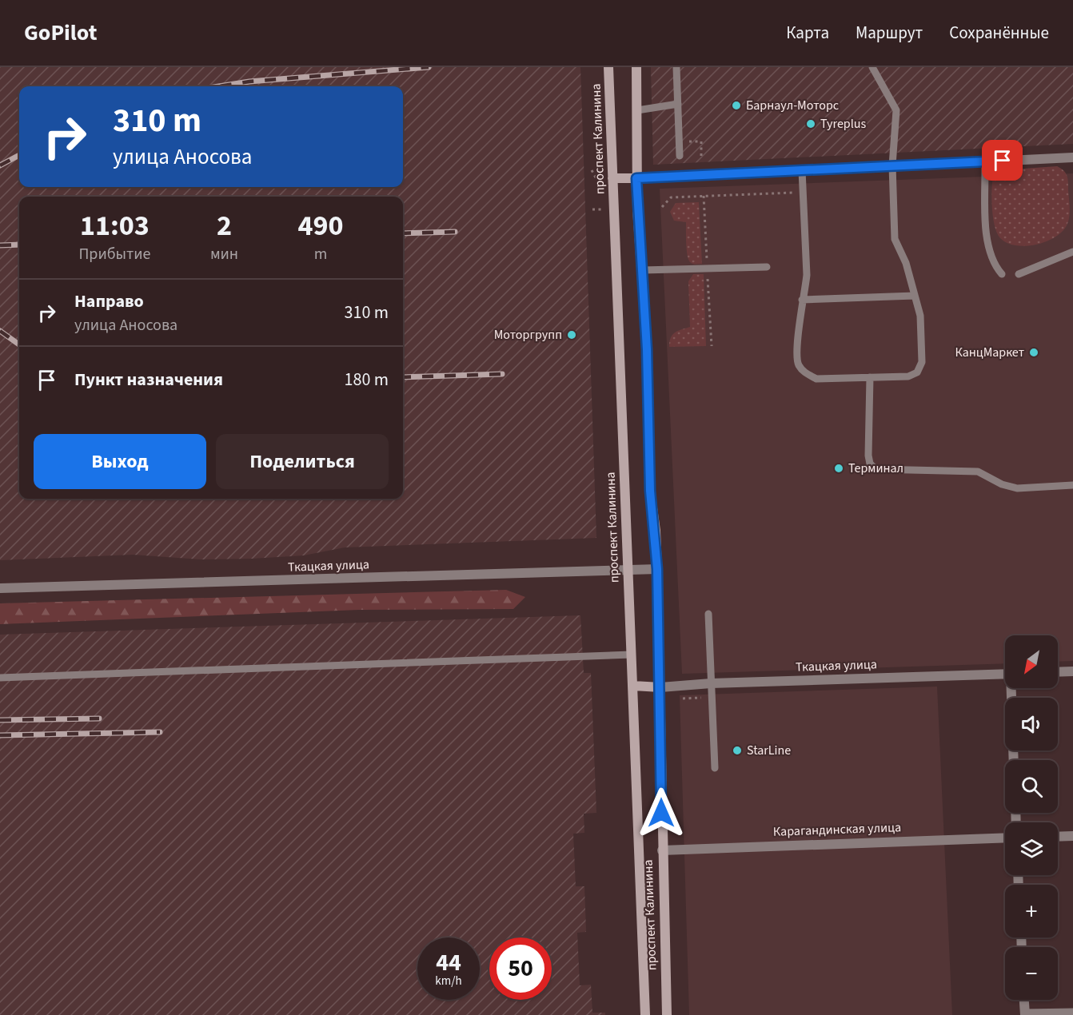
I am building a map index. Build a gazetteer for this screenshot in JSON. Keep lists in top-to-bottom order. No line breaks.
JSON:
{"streets":{"main road":["проспект Калинина"],"street":["Ткацкая улица","Карагандинская улица"]},"crossings":[["проспект Калинина","Ткацкая улица"],["проспект Калинина","Карагандинская улица"]],"places":["Барнаул-Моторс","Tyreplus","Моторгрупп","КанцМаркет","Терминал","StarLine"],"north":"bottom left","page":{"header":"GoPilot","nav":["Карта","Маршрут","Сохранённые"],"turn":["310 m","улица Аносова"],"eta":["11:03","Прибытие","2","мин","490","m"],"list":[{"name":"Направо","note":"улица Аносова","value":"310 m"},{"name":"Пункт назначения","value":"180 m"}],"buttons":["Выход","Поделиться"],"map_buttons":["+","−"],"speed":"44 km/h","limit":"50"}}
